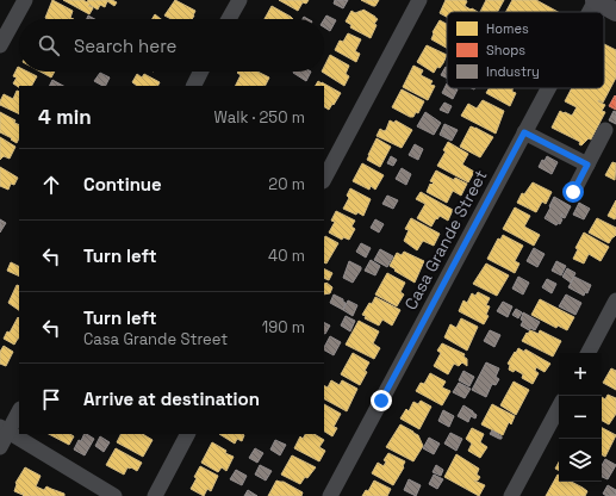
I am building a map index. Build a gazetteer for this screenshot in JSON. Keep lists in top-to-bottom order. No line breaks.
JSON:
{"streets":{"street":["Casa Grande Street"]},"legend":["Homes","Shops","Industry"],"page":{"search":"Search here","heading":["4 min","Walk · 250 m"],"list":[["Continue","20 m"],["Turn left","40 m"],["Turn left","Casa Grande Street","190 m"],"Arrive at destination"],"map_buttons":["+","−"]}}
